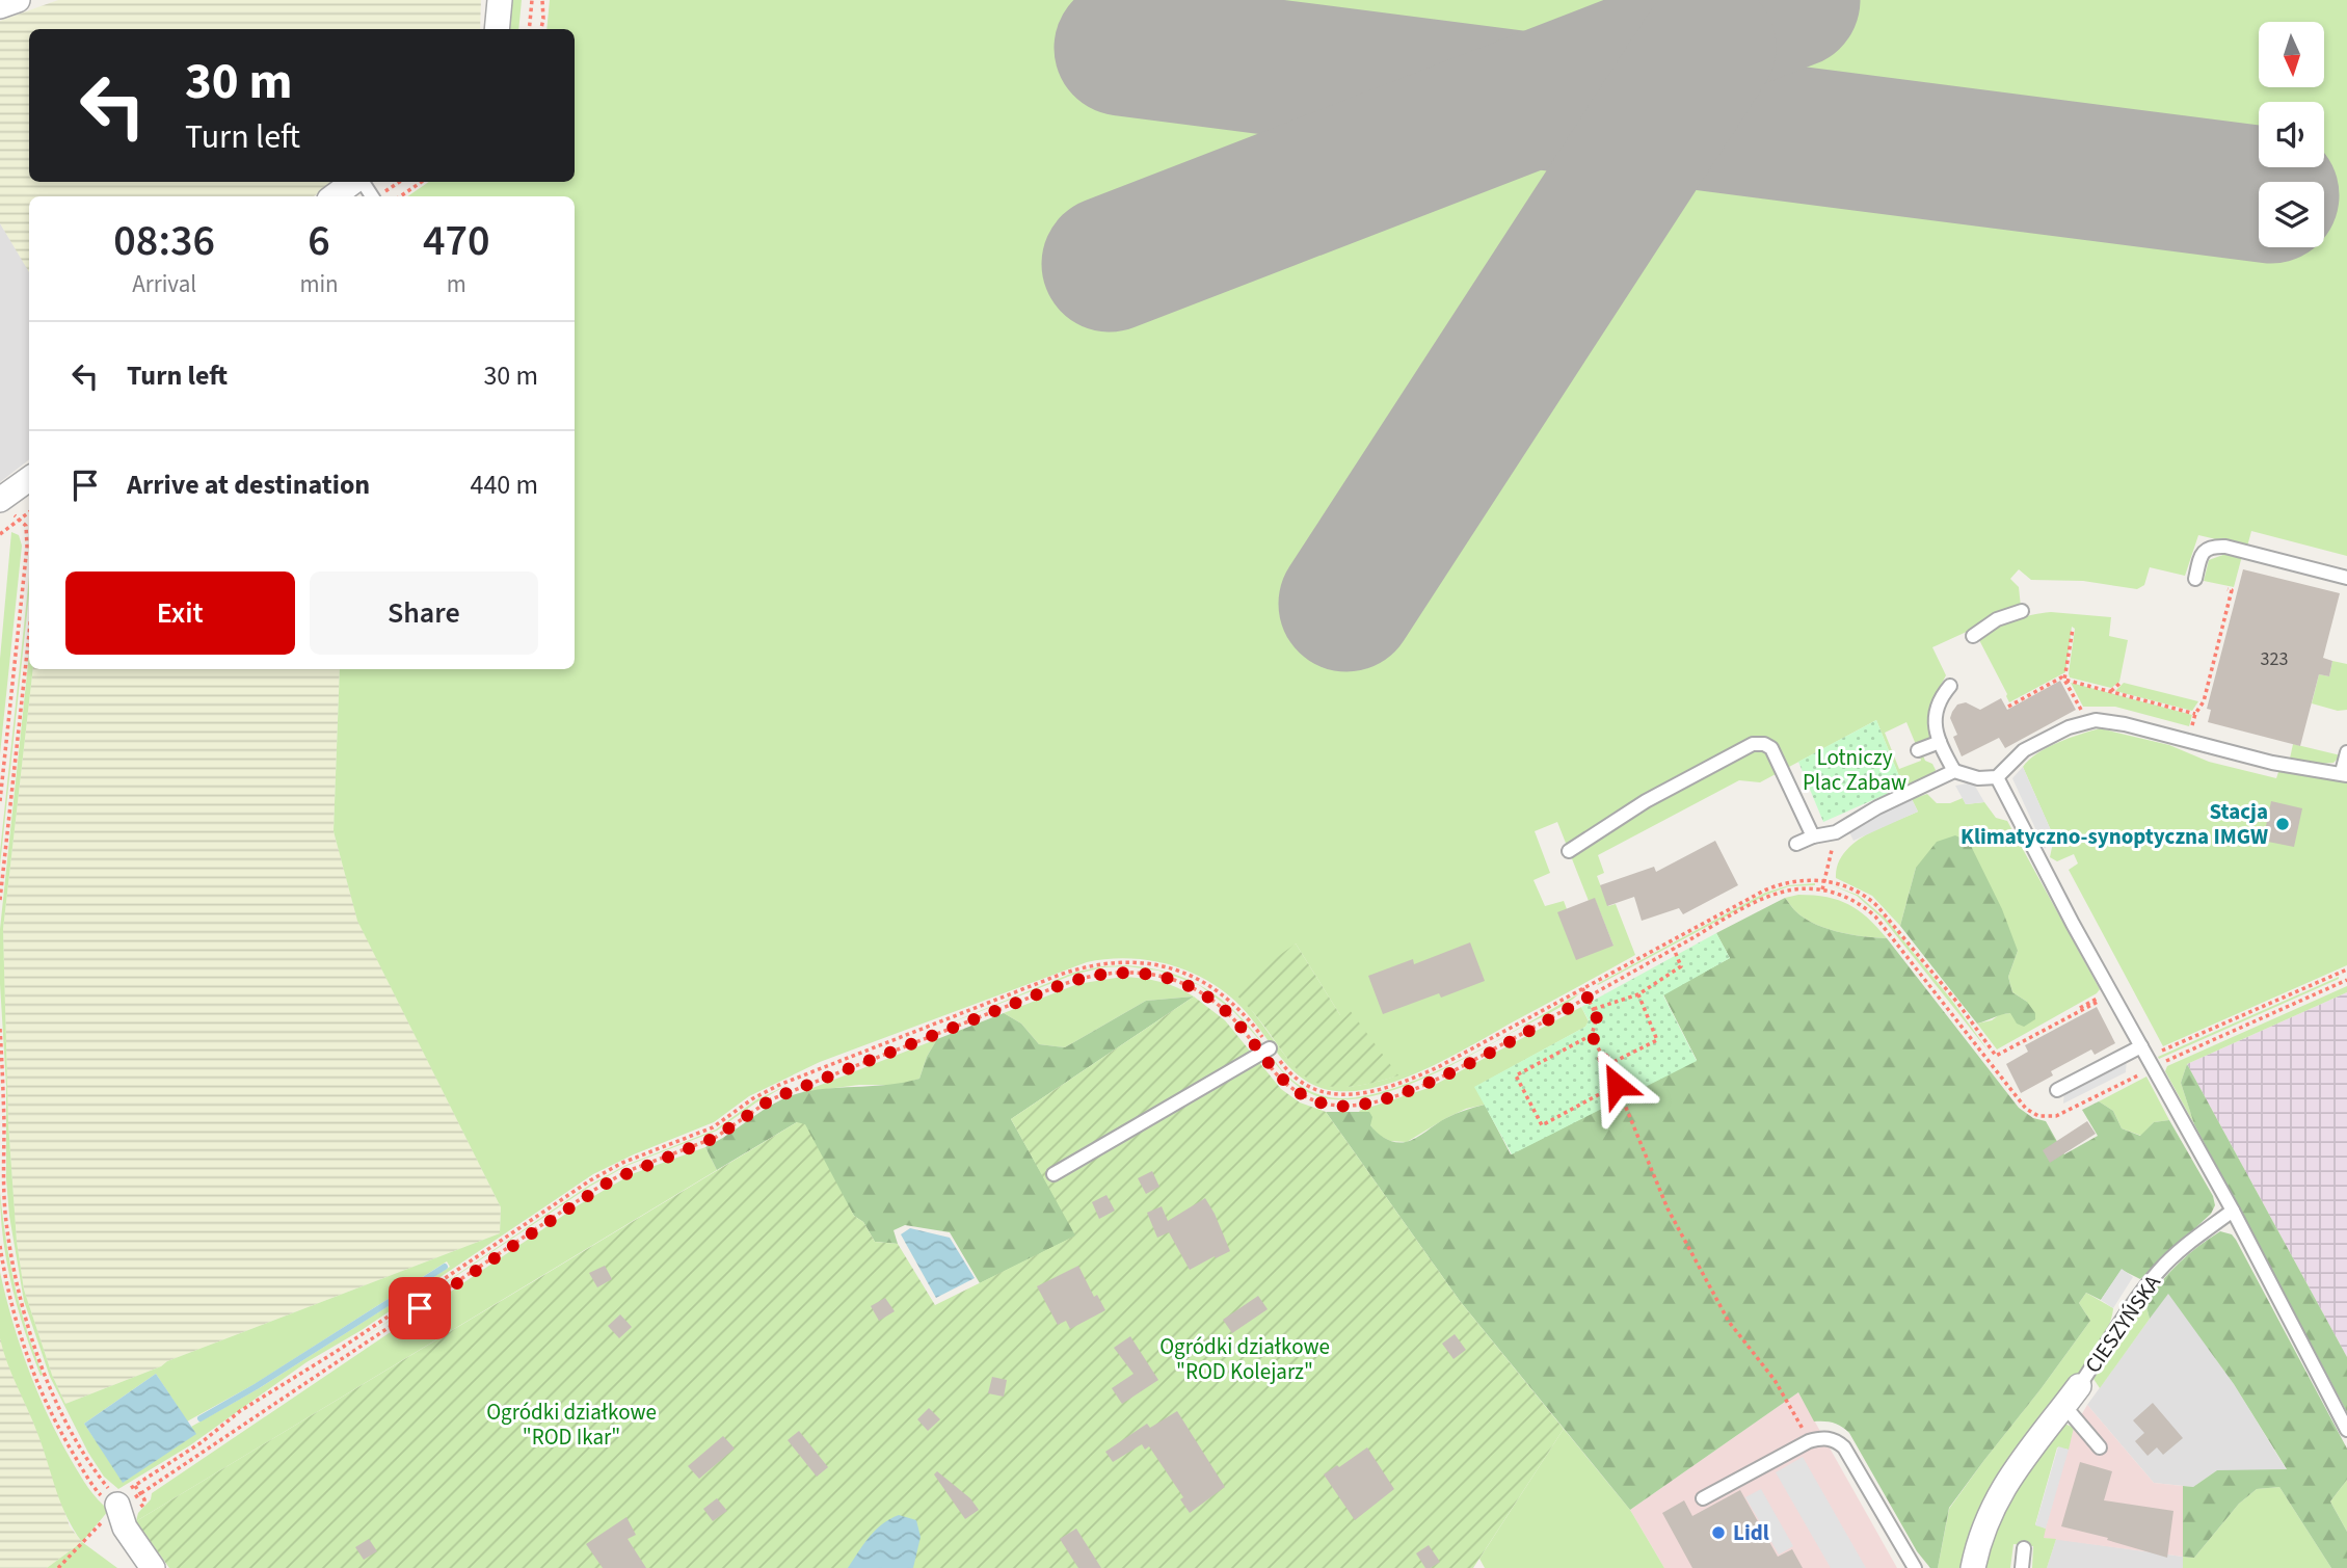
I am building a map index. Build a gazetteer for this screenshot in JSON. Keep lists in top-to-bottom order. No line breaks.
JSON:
{"streets":{"street":["CIESZYŃSKA"]},"parks":["Lotniczy Plac Zabaw","Ogródki działkowe \"ROD Kolejarz\"","Ogródki działkowe \"ROD Ikar\""],"places":["Stacja Klimatyczno-synoptyczna IMGW","Lidl"],"house_numbers":["323"],"north":"bottom","page":{"turn":["30 m","Turn left"],"eta":["08:36","Arrival","6","min","470","m"],"list":[{"name":"Turn left","value":"30 m"},{"name":"Arrive at destination","value":"440 m"}],"buttons":["Exit","Share"]}}
